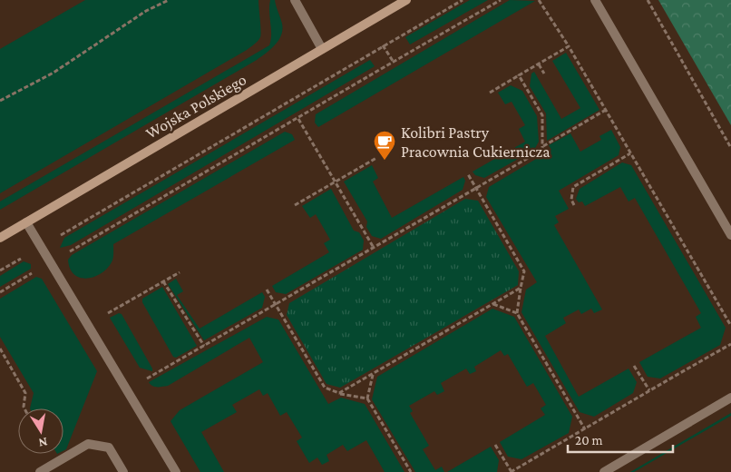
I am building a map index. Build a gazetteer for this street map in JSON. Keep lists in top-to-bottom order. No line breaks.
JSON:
{"streets":{"main road":["Wojska Polskiego"]},"places":{"cafe":["Kolibri Pastry Pracownia Cukiernicza"]},"scale_bar":"20 m","north":"bottom"}
